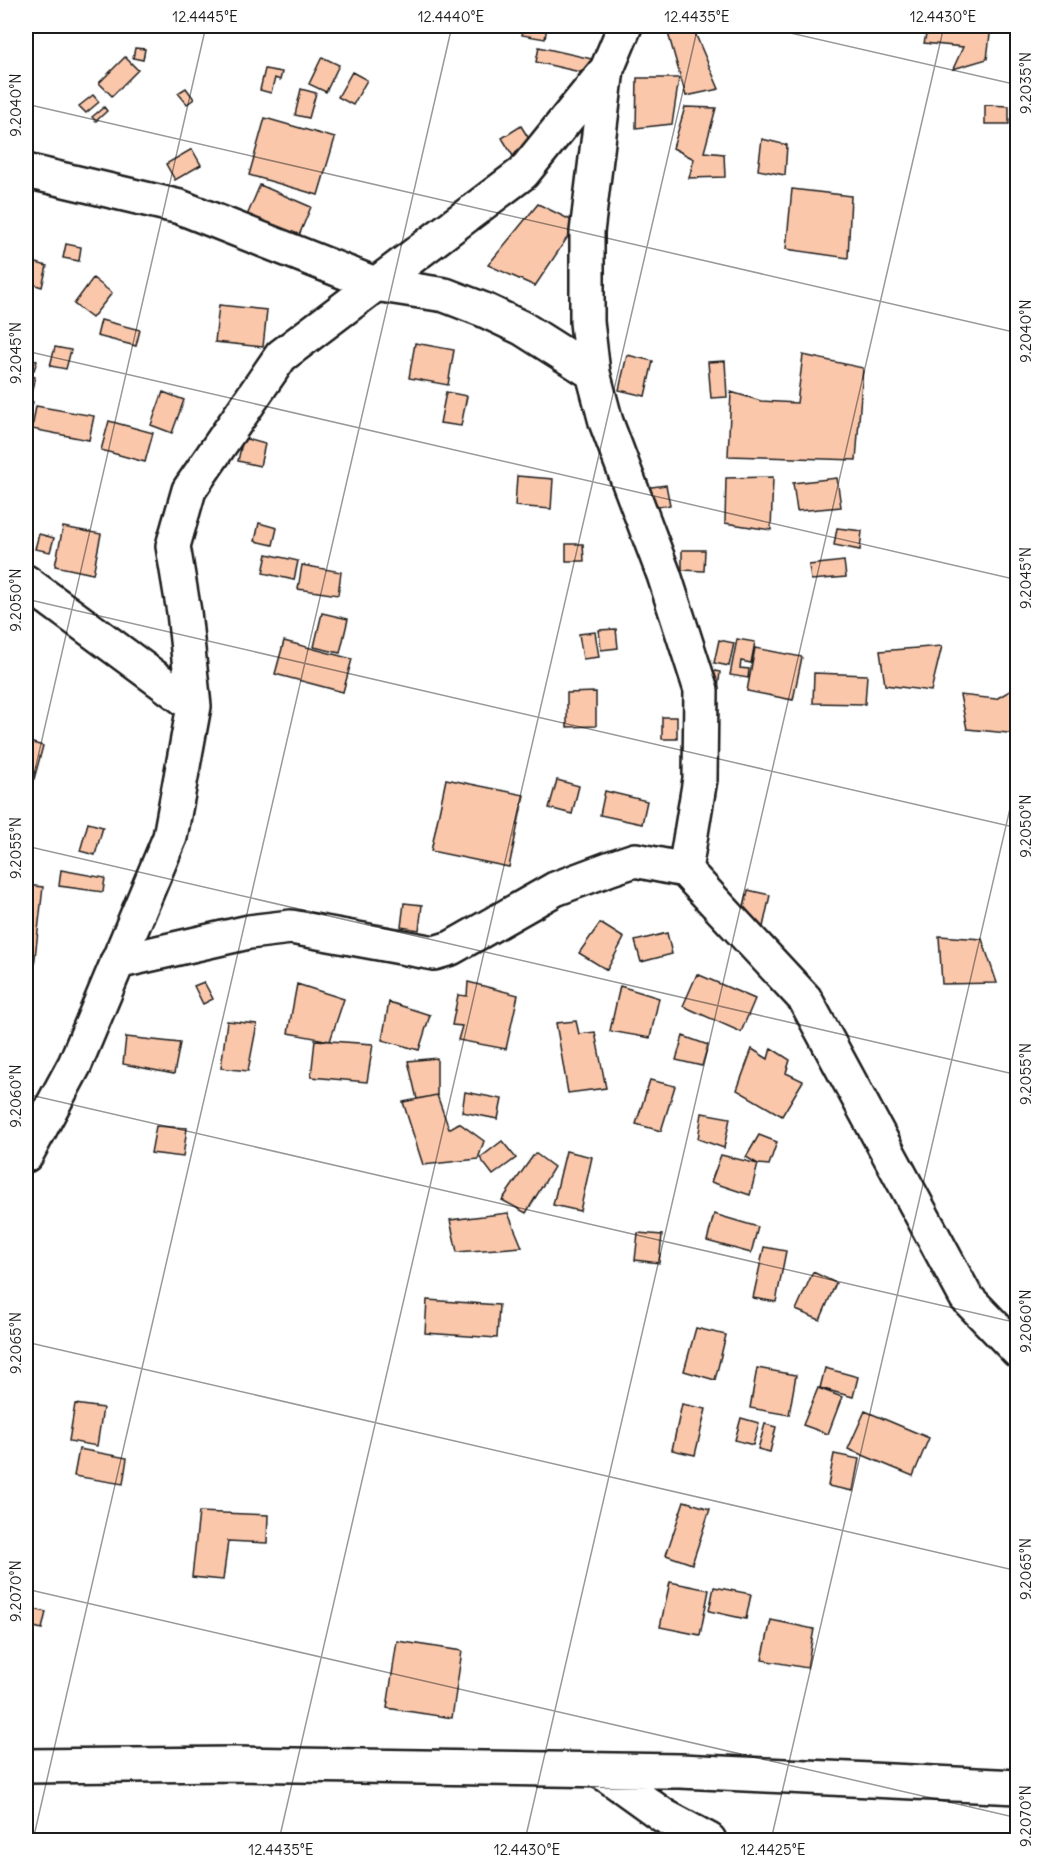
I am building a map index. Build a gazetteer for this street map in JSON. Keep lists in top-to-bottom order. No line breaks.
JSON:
{"coordinates":["12.4445°E","12.4440°E","12.4435°E","12.4430°E","9.2035°N","9.2040°N","9.2045°N","9.2050°N","9.2055°N","9.2060°N","9.2065°N","9.2070°N","12.4425°E"]}
